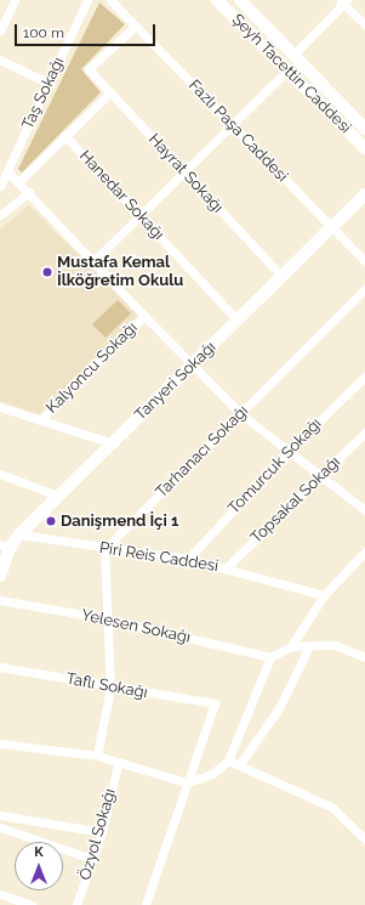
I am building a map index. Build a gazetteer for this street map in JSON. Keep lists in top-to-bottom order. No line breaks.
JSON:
{"streets":{"street":["Şeyh Tacettin Caddesi","Taş Sokağı","Fazlı Paşa Caddesi","Hayrat Sokağı","Hanedar Sokağı","Kalyoncu Sokağı","Tanyeri Sokağı","Tarhanacı Sokağı","Tomurcuk Sokağı","Topsakal Sokağı","Piri Reis Caddesi","Yelesen Sokağı","Taflı Sokağı","Özyol Sokağı"]},"crossings":[["Fazlı Paşa Caddesi","Hayrat Sokağı"],["Fazlı Paşa Caddesi","Tanyeri Sokağı"],["Hayrat Sokağı","Tanyeri Sokağı"],["Hanedar Sokağı","Tanyeri Sokağı"],["Tanyeri Sokağı","Piri Reis Caddesi"],["Tarhanacı Sokağı","Piri Reis Caddesi"],["Tomurcuk Sokağı","Piri Reis Caddesi"],["Topsakal Sokağı","Piri Reis Caddesi"]],"places":["Mustafa Kemal İlköğretim Okulu","Danişmend İçi 1"],"scale_bar":"100 m","north":"top"}
